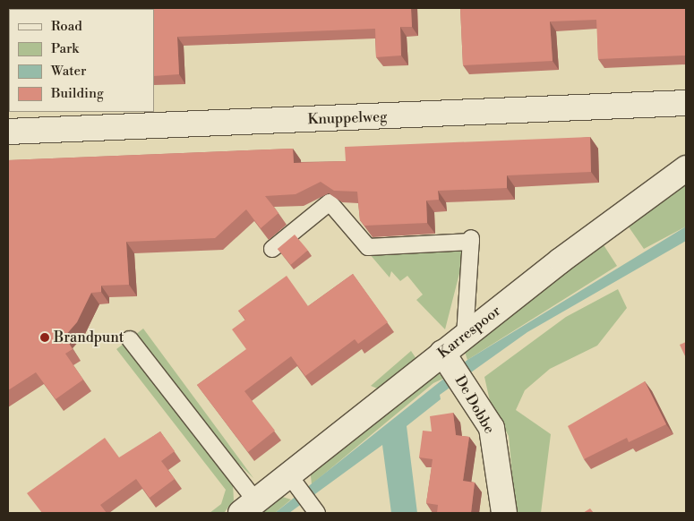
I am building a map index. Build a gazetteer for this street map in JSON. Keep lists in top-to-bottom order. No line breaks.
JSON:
{"streets":{"street":["Knuppelweg","Karrespoor","De Dobbe"]},"crossings":[["Karrespoor","De Dobbe"]],"places":["Brandpunt"],"legend":["Road","Park","Water","Building"]}
